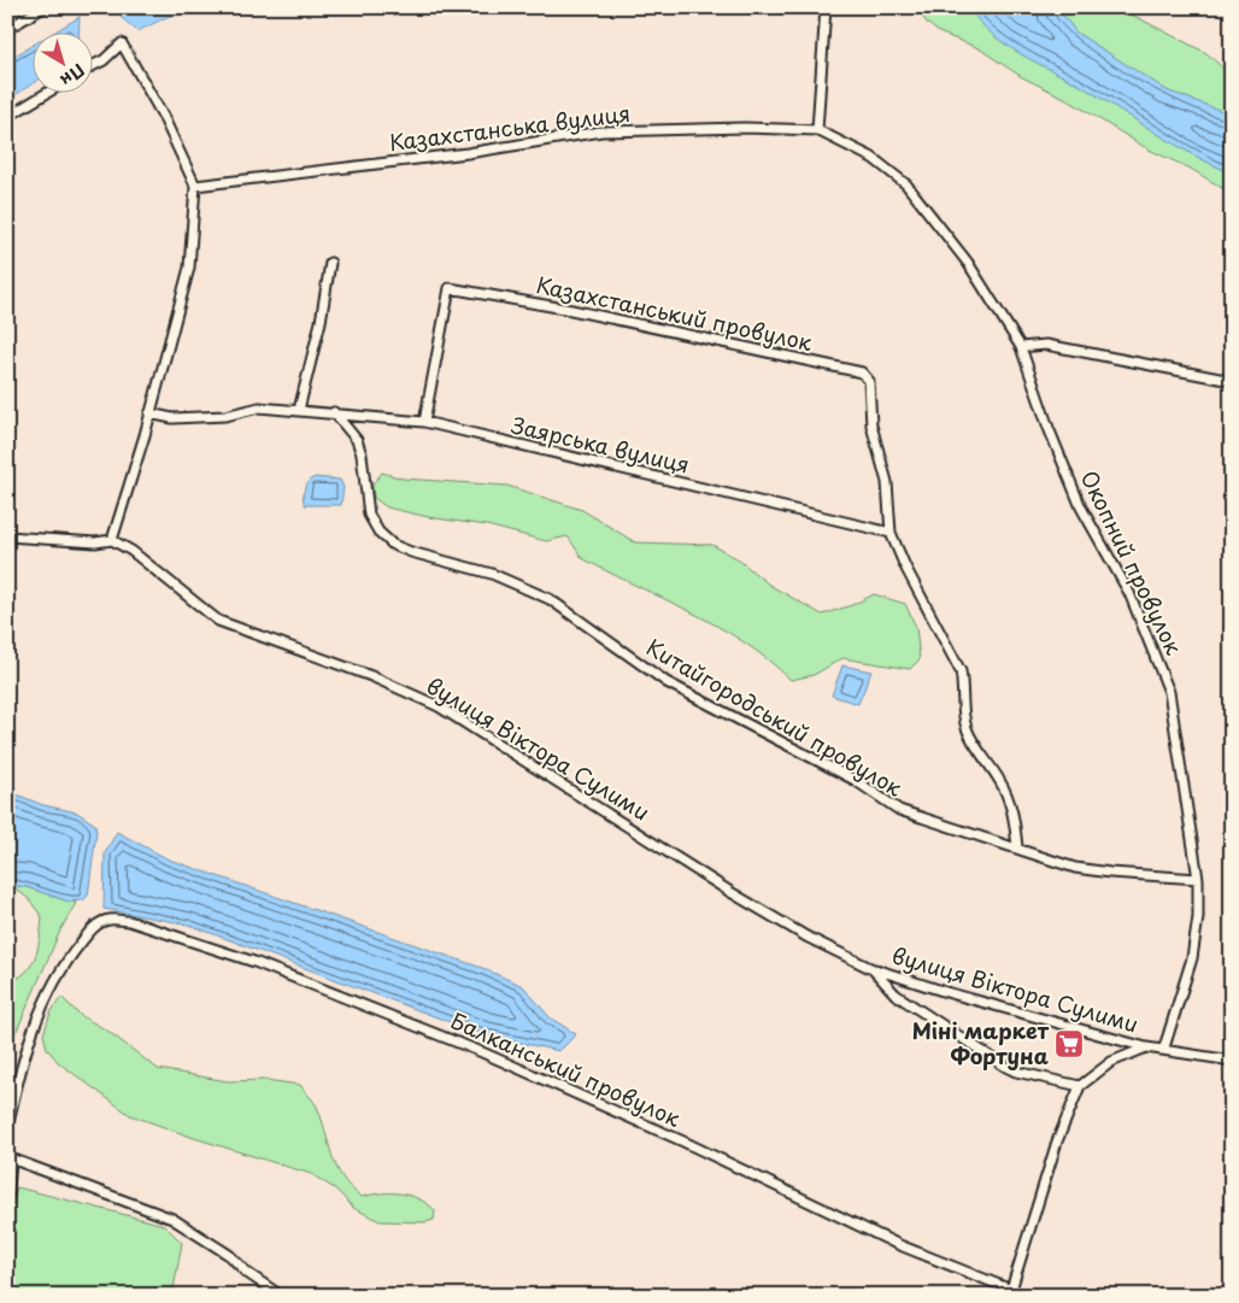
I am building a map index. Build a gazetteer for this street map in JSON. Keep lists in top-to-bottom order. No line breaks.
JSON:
{"streets":{"street":["Казахстанська вулиця","Казахстанський провулок","Заярська вулиця","Окопний провулок","Китайгородський провулок","вулиця Віктора Сулими","Балканський провулок"]},"crossings":[["Казахстанська вулиця","Окопний провулок"],["Казахстанський провулок","Заярська вулиця"],["Заярська вулиця","Китайгородський провулок"],["Окопний провулок","Китайгородський провулок"],["Окопний провулок","вулиця Віктора Сулими"]],"places":{"supermarket":["Міні маркет Фортуна"]},"north":"bottom right"}
